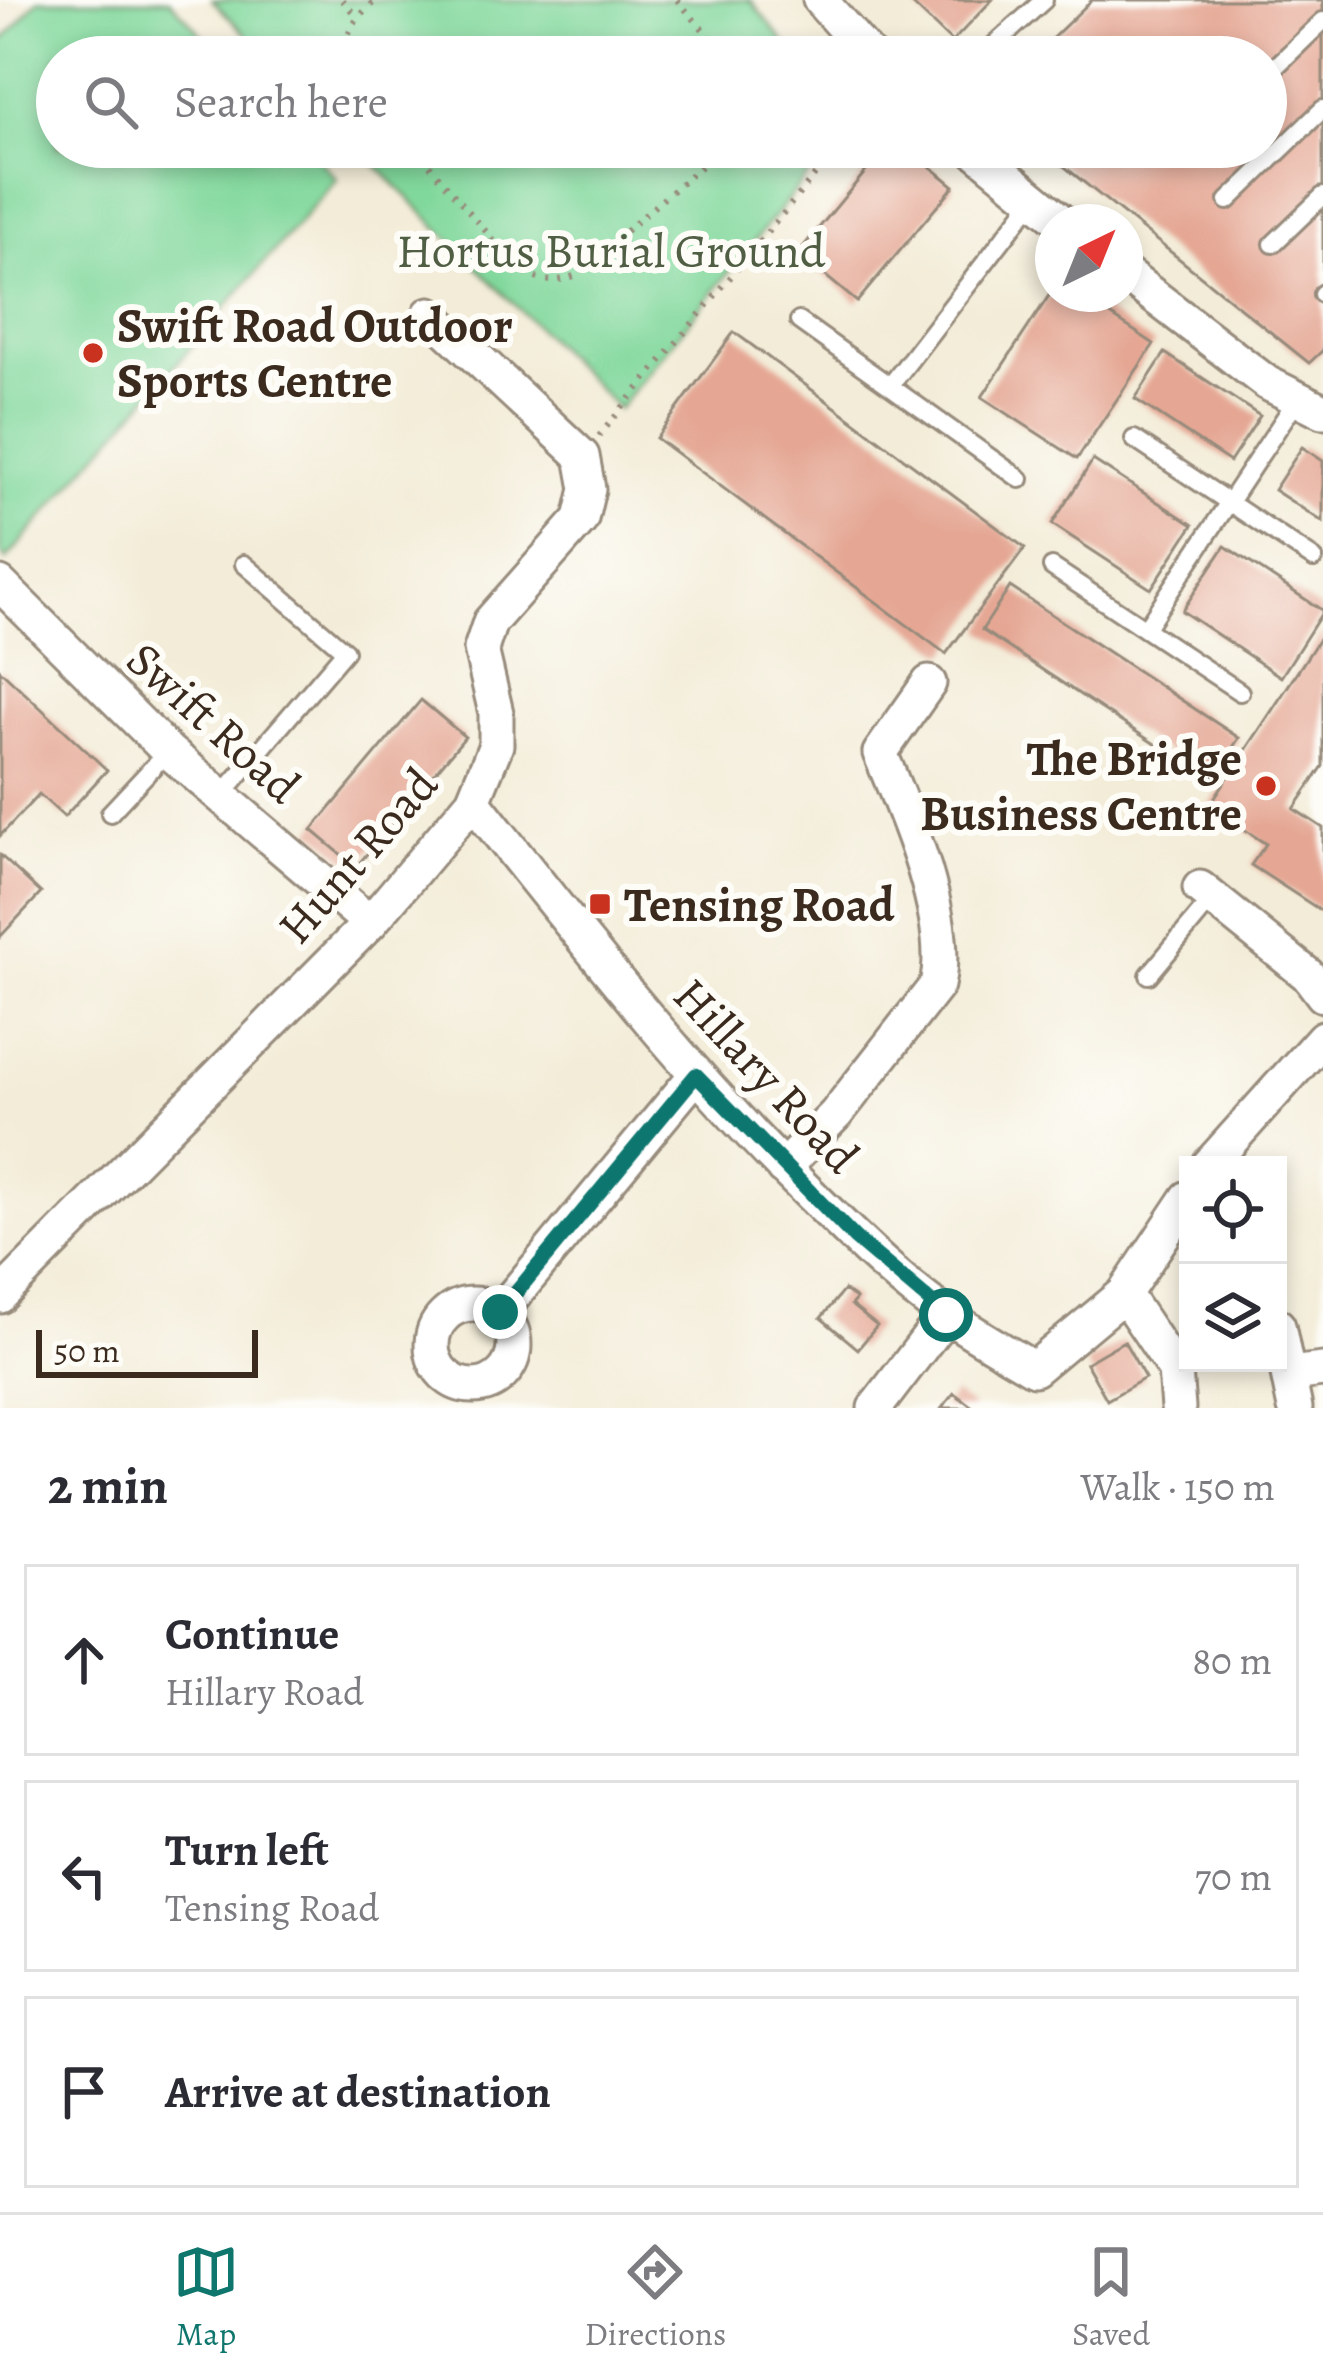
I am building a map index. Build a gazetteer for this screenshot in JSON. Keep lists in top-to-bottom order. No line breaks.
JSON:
{"streets":{"street":["Swift Road","Hunt Road","Hillary Road"]},"crossings":[["Swift Road","Hunt Road"],["Hunt Road","Hillary Road"]],"parks":["Hortus Burial Ground"],"places":{"other":["Swift Road Outdoor Sports Centre","The Bridge Business Centre"],"transit":["Tensing Road"]},"scale_bar":"50 m","north":"top right","page":{"search":"Search here","scale":"50 m","heading":["2 min","Walk · 150 m"],"list":[["Continue","Hillary Road","80 m"],["Turn left","Tensing Road","70 m"],"Arrive at destination"],"nav":["Map","Directions","Saved"]}}
